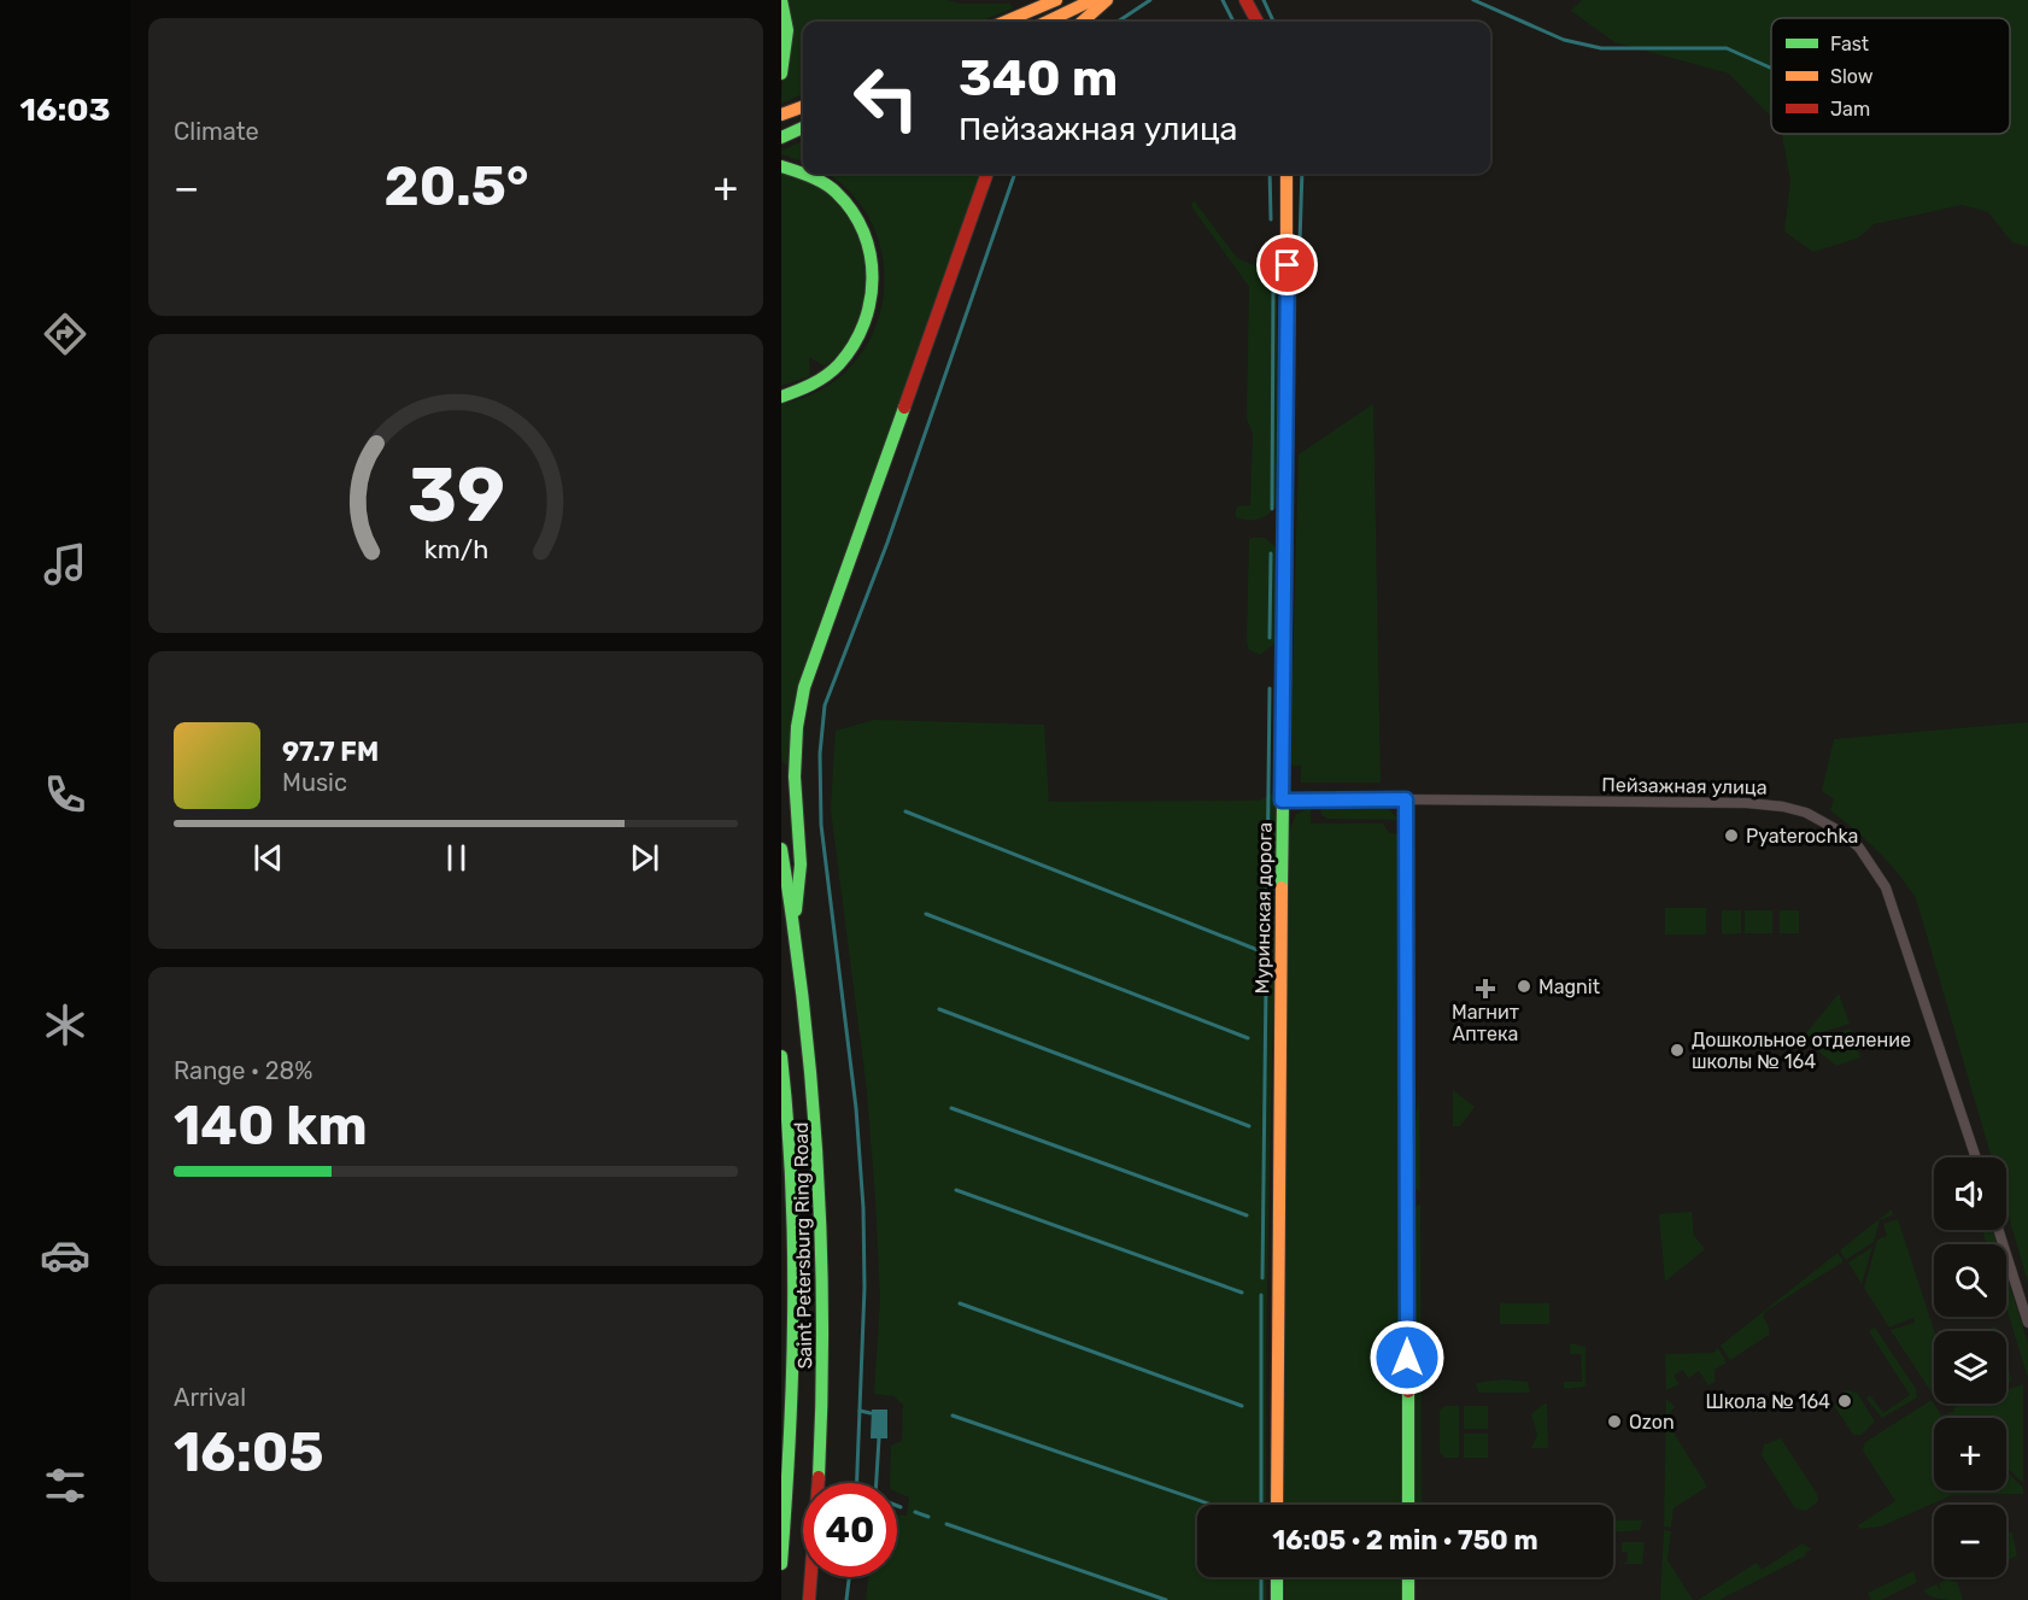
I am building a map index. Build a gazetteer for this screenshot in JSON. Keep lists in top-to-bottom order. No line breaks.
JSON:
{"streets":{"main road":["Пейзажная улица","Муринская дорога","Saint Petersburg Ring Road"]},"crossings":[["Пейзажная улица","Муринская дорога"]],"places":{"other":["Pyaterochka","Magnit","Дошкольное отделение школы № 164","Школа № 164","Ozon"],"health":["Магнит Аптека"]},"legend":["Fast","Slow","Jam"],"page":{"tabs":"16:03","tile":["Climate",["Range · 28%","140 km"],["Arrival","16:05"]],"turn":["340 m","Пейзажная улица"],"heat":["−","20.5°","+"],"song":["97.7 FM","Music"],"map_buttons":["+","−"],"limit":"40","trip":"16:05 · 2 min · 750 m","gauge":["39","km/h"]}}
